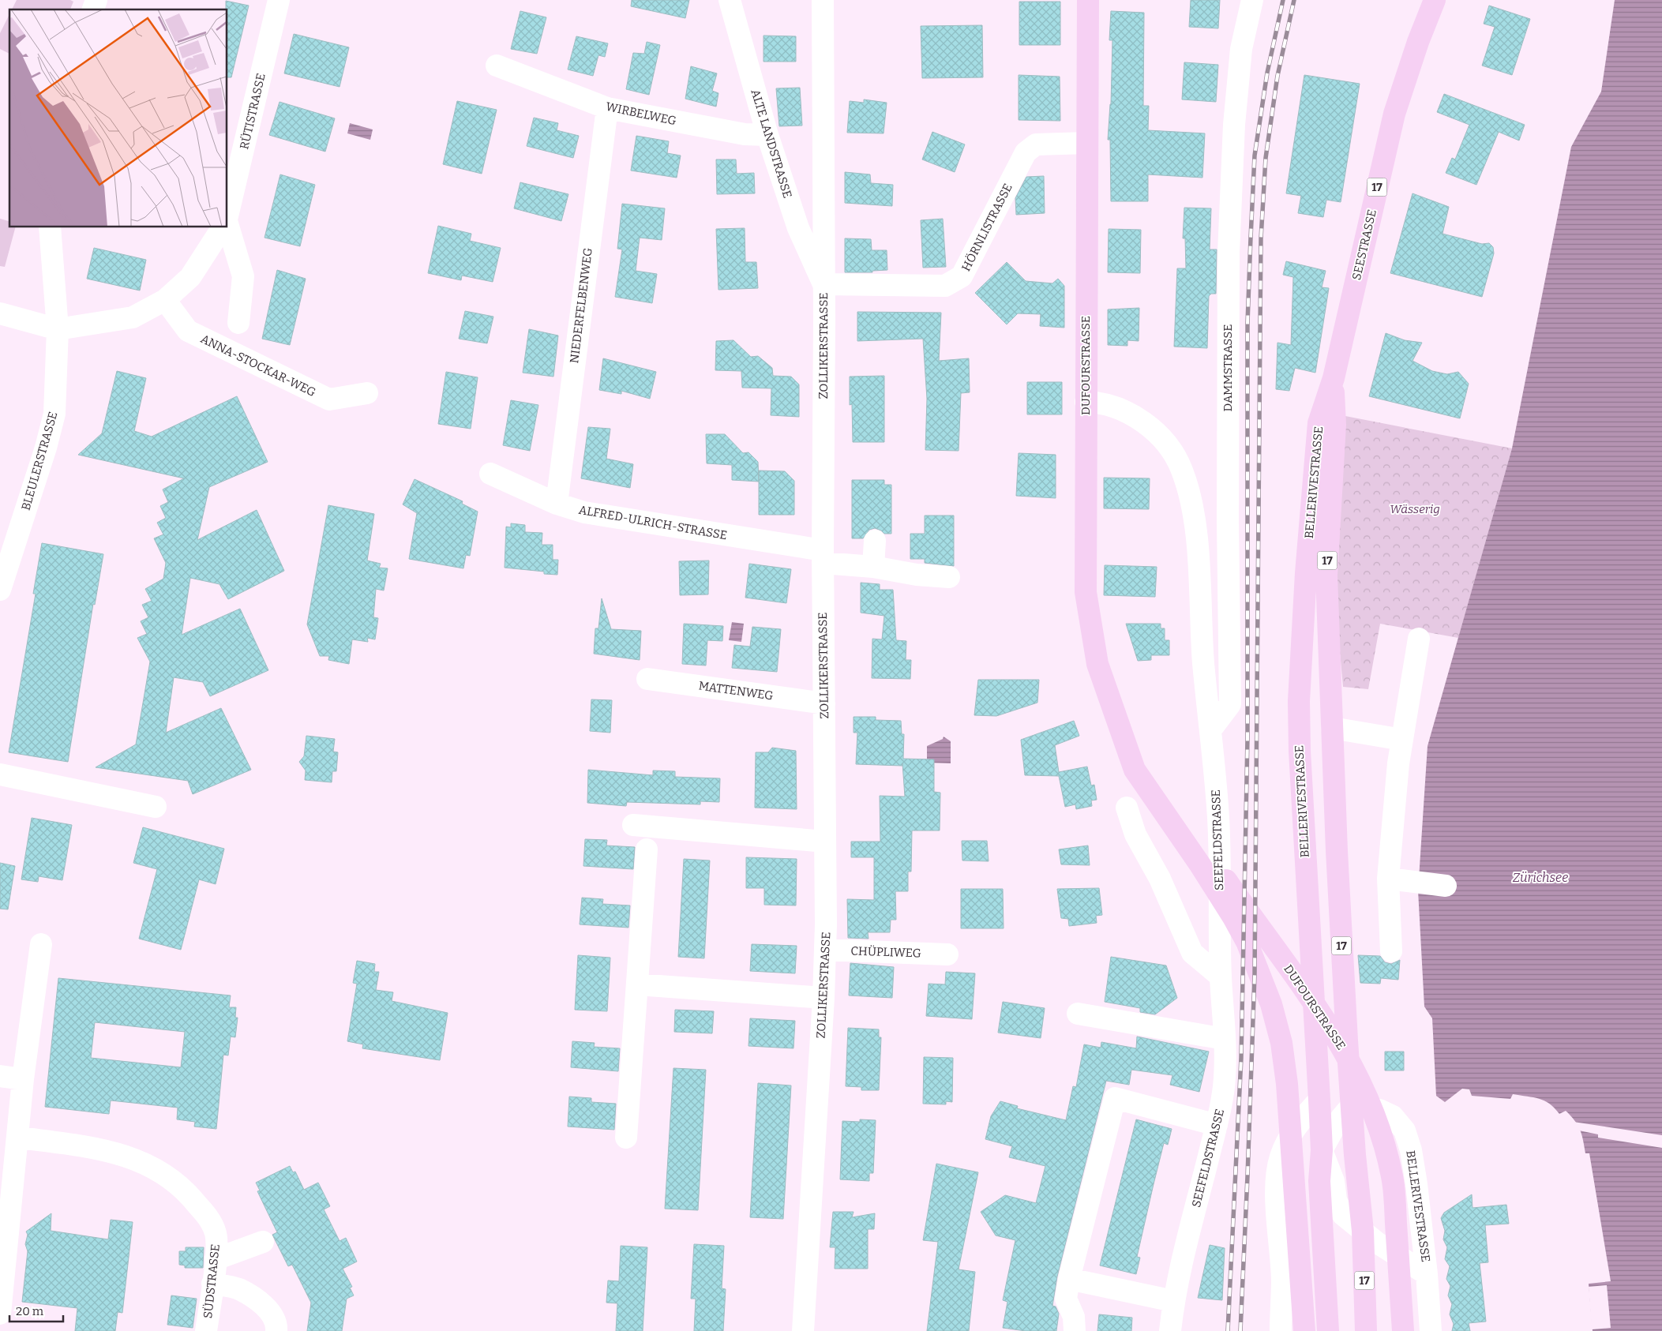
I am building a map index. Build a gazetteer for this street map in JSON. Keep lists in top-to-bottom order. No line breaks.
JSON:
{"streets":{"main road":["17","SEESTRASSE","DUFOURSTRASSE","BELLERIVESTRASSE"],"street":["RÜTISTRASSE","WIRBELWEG","ALTE LANDSTRASSE","HÖRNLISTRASSE","NIEDERFELBENWEG","ZOLLIKERSTRASSE","ANNA-STOCKAR-WEG","DAMMSTRASSE","BLEULERSTRASSE","ALFRED-ULRICH-STRASSE","MATTENWEG","SEEFELDSTRASSE","CHÜPLIWEG","SÜDSTRASSE"]},"crossings":[["RÜTISTRASSE","ANNA-STOCKAR-WEG"],["RÜTISTRASSE","BLEULERSTRASSE"],["WIRBELWEG","ALTE LANDSTRASSE"],["WIRBELWEG","NIEDERFELBENWEG"],["ALTE LANDSTRASSE","HÖRNLISTRASSE"],["ALTE LANDSTRASSE","ZOLLIKERSTRASSE"],["HÖRNLISTRASSE","ZOLLIKERSTRASSE"],["HÖRNLISTRASSE","DUFOURSTRASSE"],["SEESTRASSE","BELLERIVESTRASSE"],["NIEDERFELBENWEG","ALFRED-ULRICH-STRASSE"],["ZOLLIKERSTRASSE","ALFRED-ULRICH-STRASSE"],["ZOLLIKERSTRASSE","MATTENWEG"],["ZOLLIKERSTRASSE","CHÜPLIWEG"],["DUFOURSTRASSE","SEEFELDSTRASSE"],["DAMMSTRASSE","SEEFELDSTRASSE"]],"water":["Zürichsee"],"parks":["Wässerig"],"scale_bar":"20 m"}
